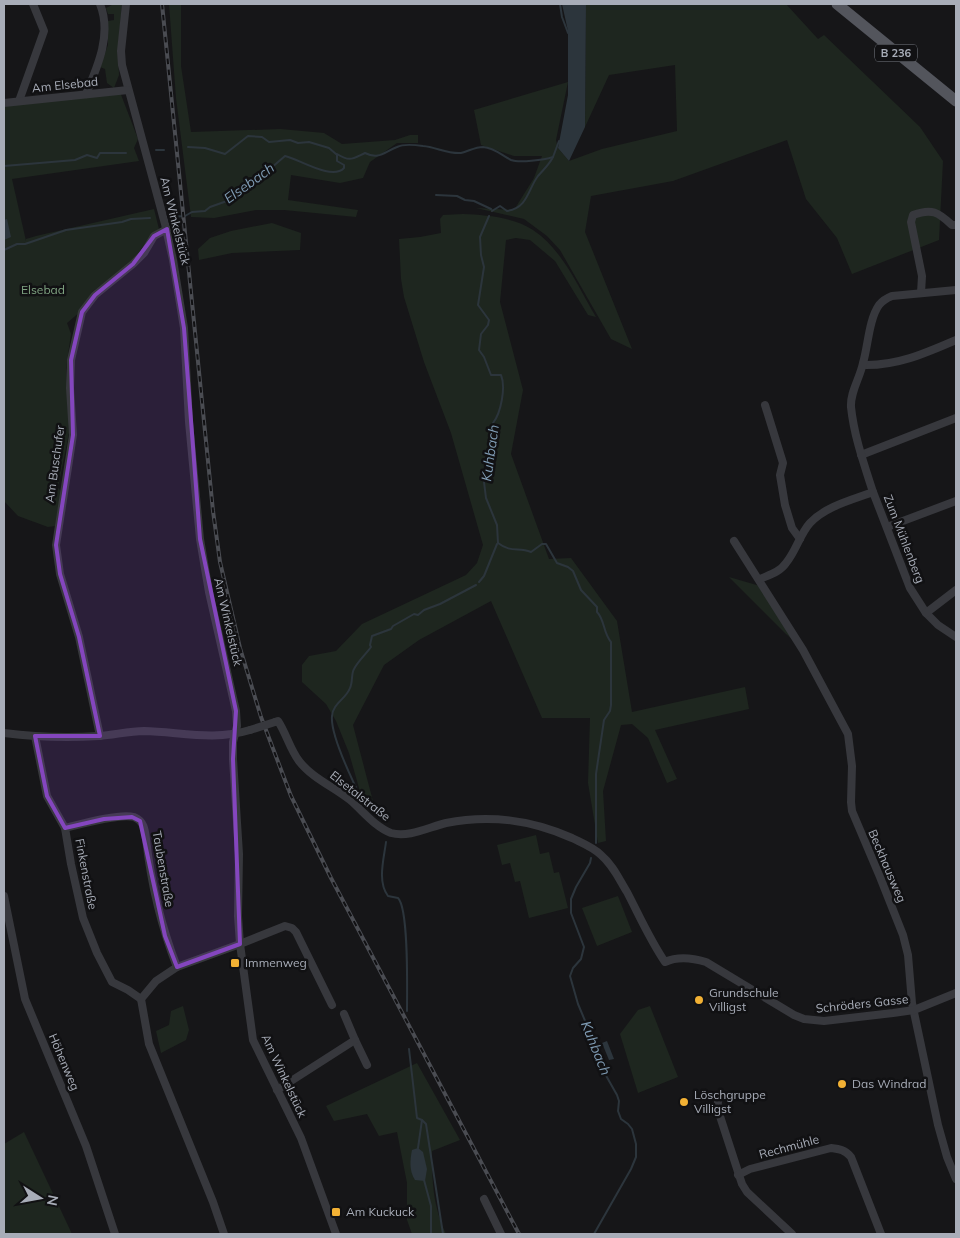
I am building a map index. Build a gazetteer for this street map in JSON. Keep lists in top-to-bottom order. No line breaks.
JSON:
{"streets":{"main road":["B 236"],"street":["Am Elsebad","Am Winkelstück","Am Buschufer","Zum Mühlenberg","Elsetalstraße","Beckhausweg","Taubenstraße","Finkenstraße","Schröders Gasse","Höhenweg","Rechmühle"]},"crossings":[["Am Elsebad","Am Winkelstück"],["Am Winkelstück","Am Buschufer"],["Am Winkelstück","Elsetalstraße"],["Am Buschufer","Elsetalstraße"],["Elsetalstraße","Finkenstraße"],["Elsetalstraße","Schröders Gasse"],["Beckhausweg","Schröders Gasse"],["Taubenstraße","Finkenstraße"]],"water":["Elsebach","Kuhbach"],"parks":["Elsebad"],"places":{"transit":["Immenweg","Am Kuckuck"],"other":["Grundschule Villigst","Das Windrad","Löschgruppe Villigst"]},"north":"right"}
